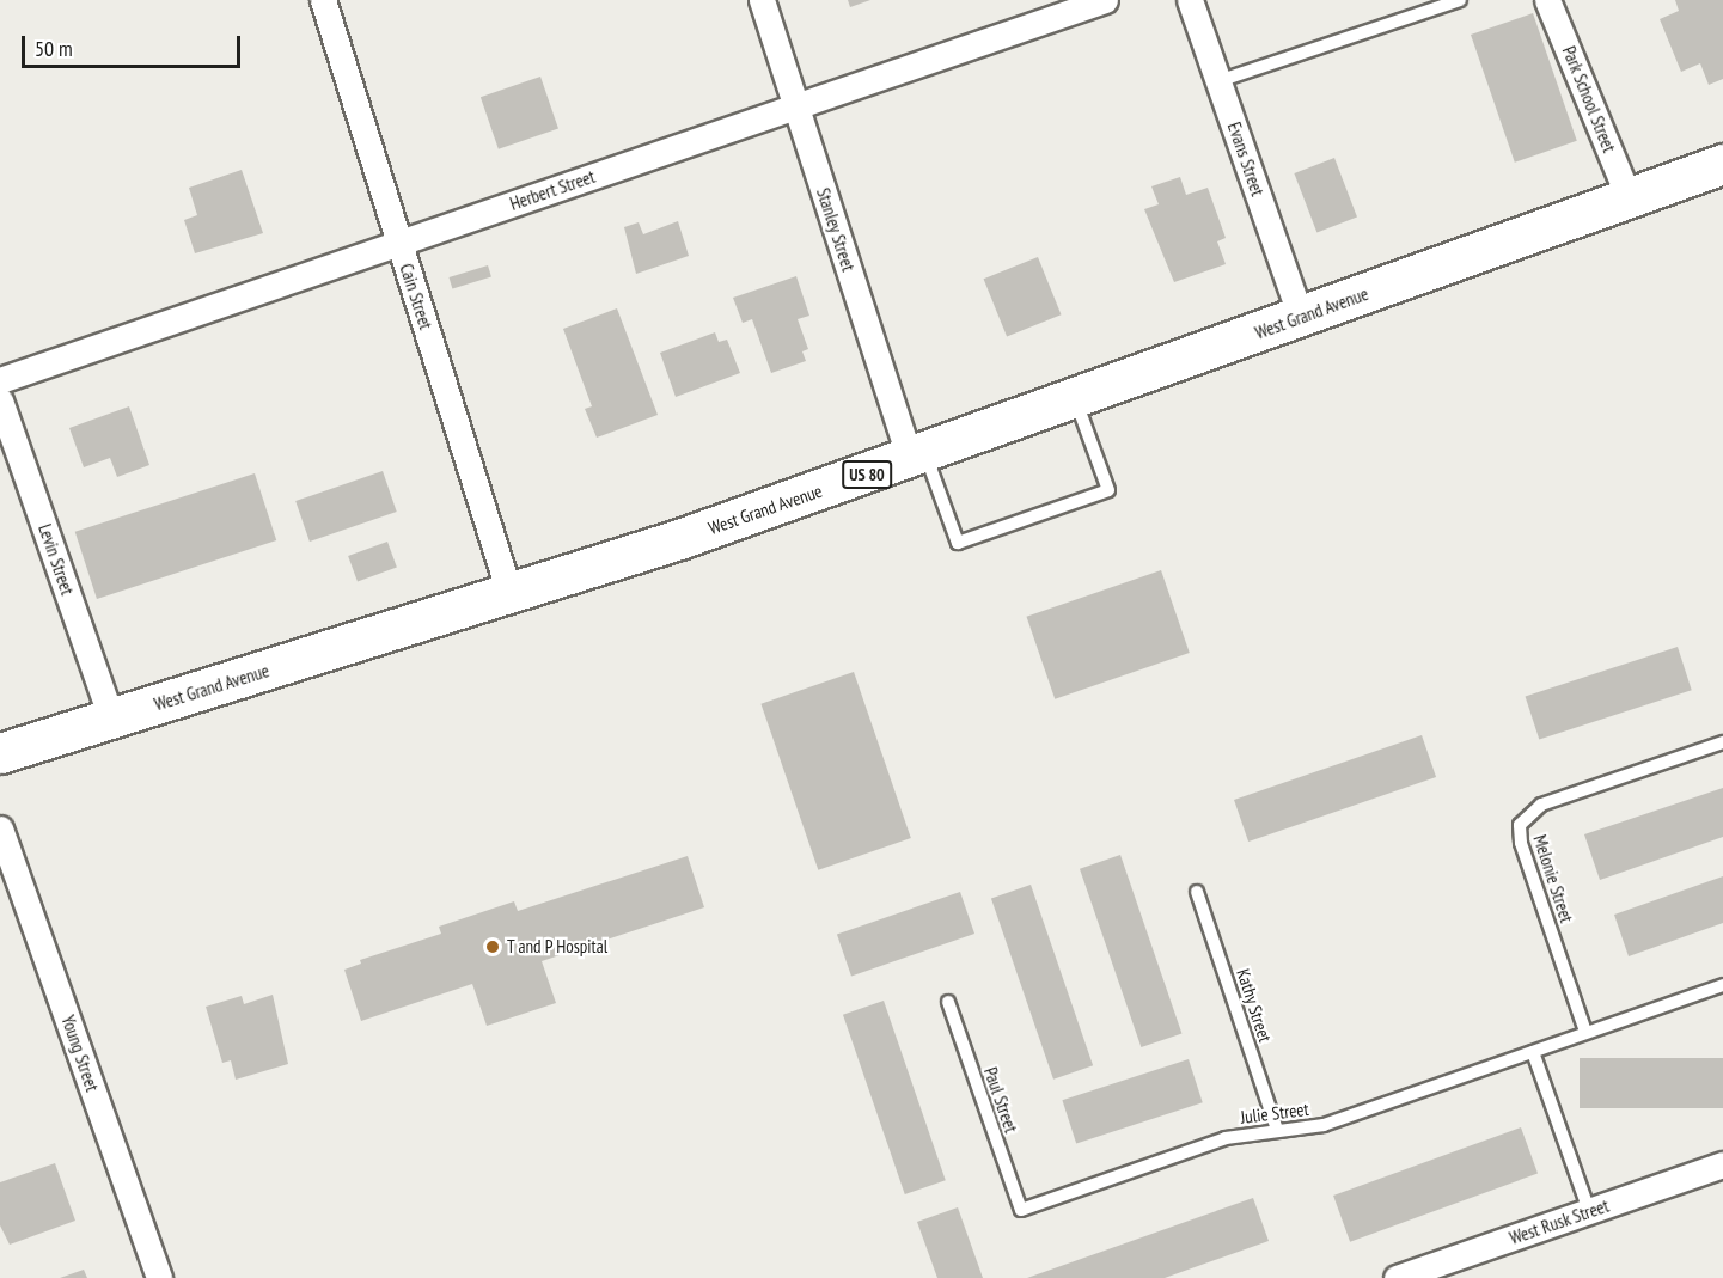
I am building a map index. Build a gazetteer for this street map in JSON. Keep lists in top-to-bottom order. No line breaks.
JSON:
{"streets":{"highway":["West Grand Avenue","US 80"],"street":["Park School Street","Evans Street","Herbert Street","Stanley Street","Cain Street","Levin Street","Young Street","West Rusk Street"],"lane":["Melonie Street","Kathy Street","Paul Street","Julie Street"]},"crossings":[["Park School Street","West Grand Avenue"],["Evans Street","West Grand Avenue"],["Herbert Street","Stanley Street"],["Herbert Street","Cain Street"],["Stanley Street","West Grand Avenue"],["Cain Street","West Grand Avenue"],["West Grand Avenue","Levin Street"],["Melonie Street","Julie Street"],["Kathy Street","Julie Street"],["Paul Street","Julie Street"]],"places":["T and P Hospital"],"scale_bar":"50 m"}
